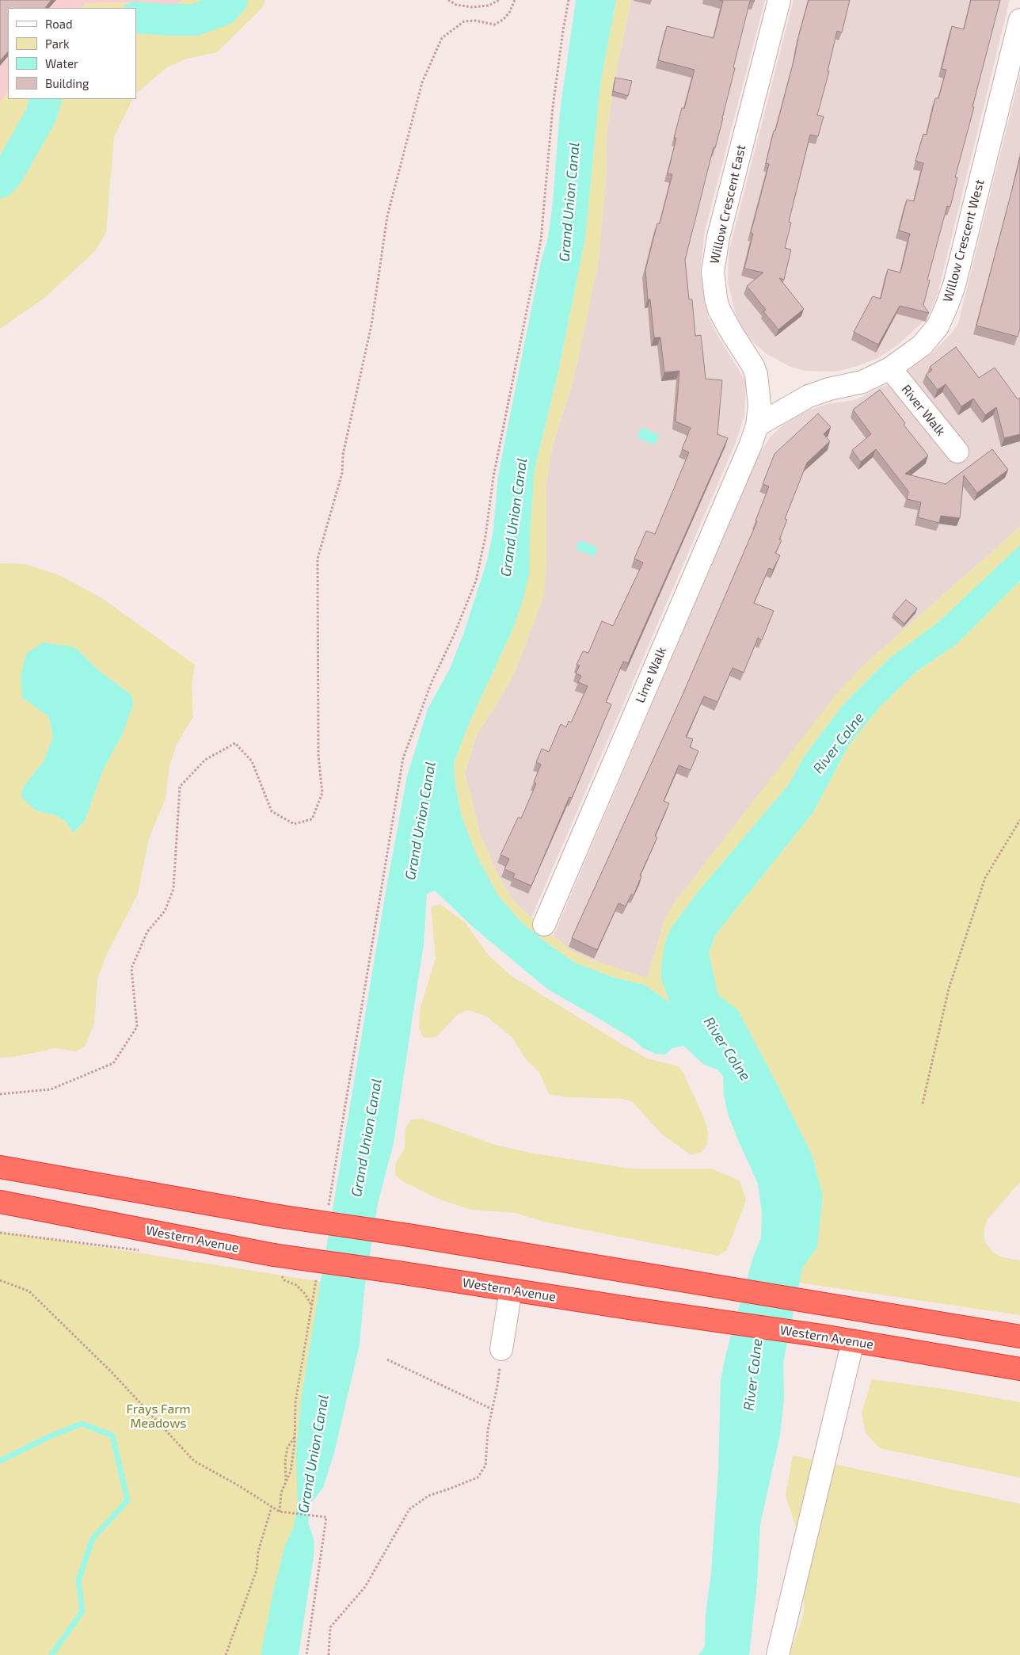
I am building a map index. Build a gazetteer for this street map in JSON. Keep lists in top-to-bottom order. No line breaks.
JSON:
{"streets":{"highway":["Western Avenue"],"street":["Willow Crescent East","Willow Crescent West","River Walk","Lime Walk"]},"crossings":[["Willow Crescent East","Willow Crescent West"],["Willow Crescent East","Lime Walk"],["Willow Crescent West","River Walk"],["Willow Crescent West","Lime Walk"]],"water":["Grand Union Canal","River Colne"],"parks":["Frays Farm Meadows"],"legend":["Road","Park","Water","Building"]}
